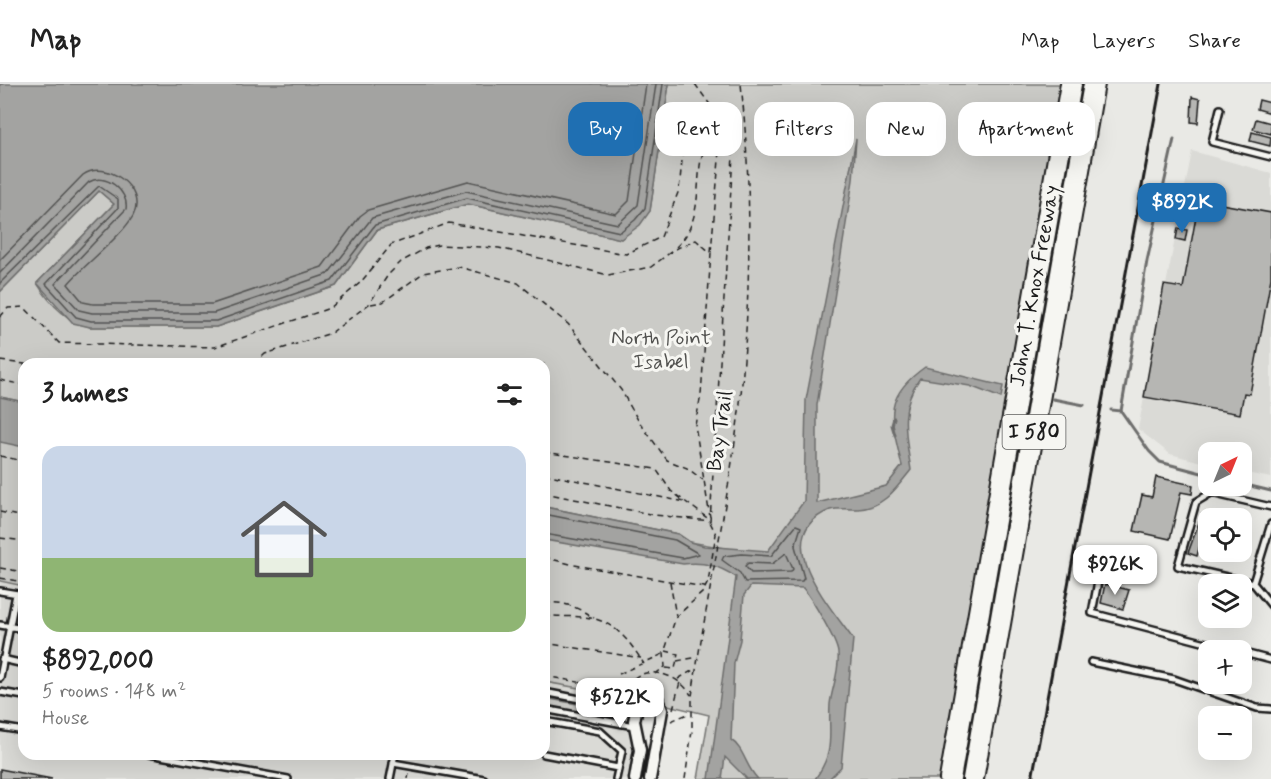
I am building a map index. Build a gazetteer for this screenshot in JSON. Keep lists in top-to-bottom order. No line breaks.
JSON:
{"streets":{"highway":["John T. Knox Freeway","I 580"],"path":["Bay Trail"]},"parks":["North Point Isabel"],"north":"top right","page":{"header":"Map","nav":["Map","Layers","Share"],"chip":["Buy","Rent","Filters","New","Apartment"],"price":["$892K","$926K","$522K"],"heading":"3 homes","list":[{"name":"$892,000","note":"5 rooms · 148 m² · House"}],"map_buttons":["+","−"]}}
